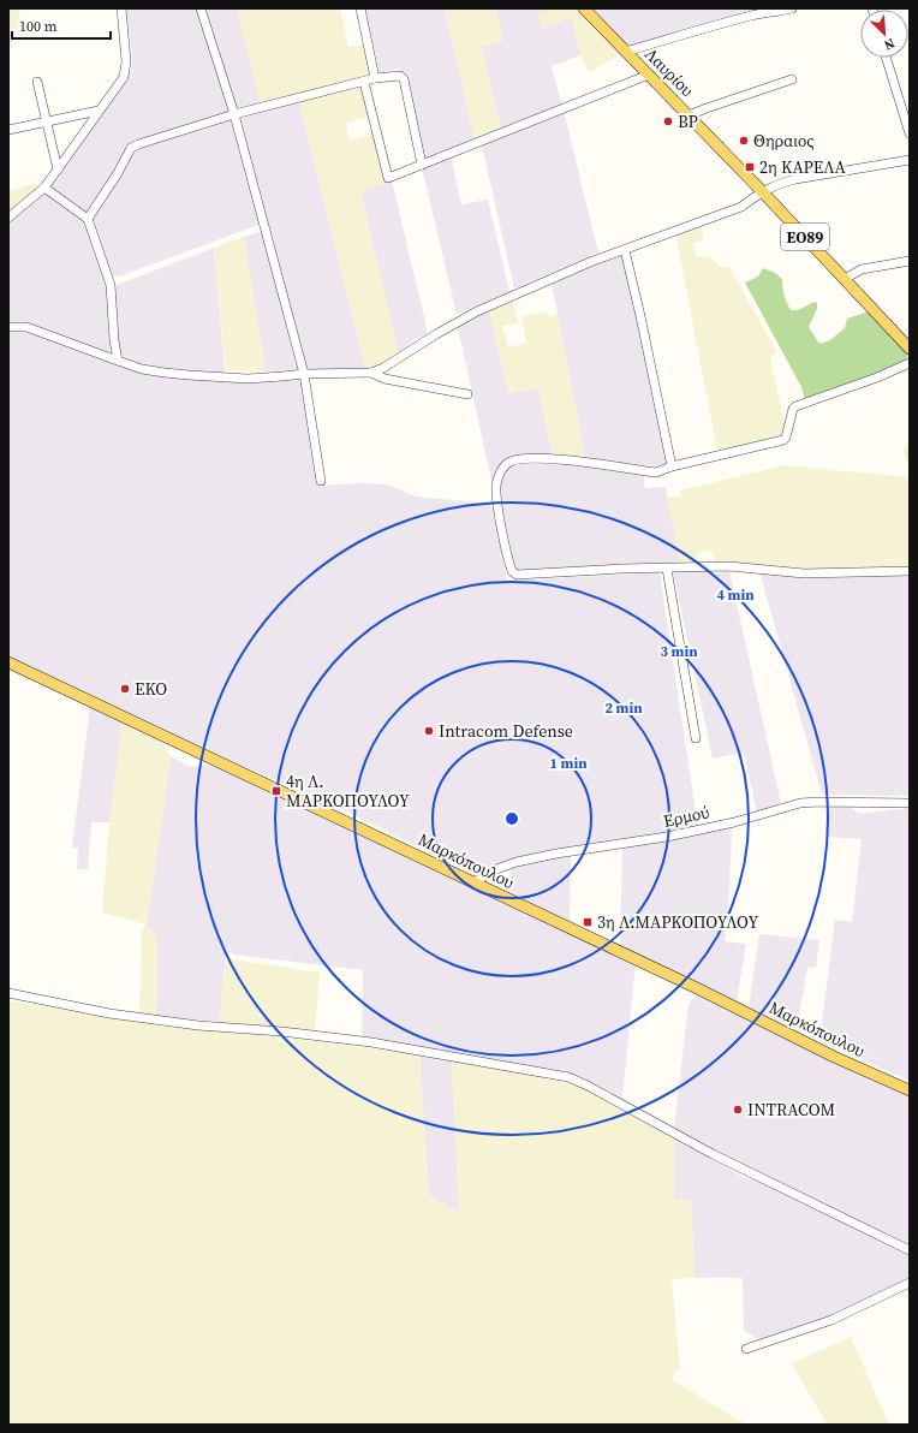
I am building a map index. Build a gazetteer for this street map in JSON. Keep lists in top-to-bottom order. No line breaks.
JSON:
{"streets":{"main road":["Λαυρίου","ΕΟ89","Μαρκόπουλου"],"street":["Ερμού"]},"crossings":[["Ερμού","Μαρκόπουλου"]],"places":{"other":["BP","Θηραιος","EKO","Intracom Defense","INTRACOM"],"transit":["2η ΚΑΡΕΛΑ","4η Λ. ΜΑΡΚΟΠΟΥΛΟΥ","3η Λ.ΜΑΡΚΟΠΟΥΛΟΥ"]},"scale_bar":"100 m","north":"bottom right","rings":["4 min","3 min","2 min","1 min"]}
